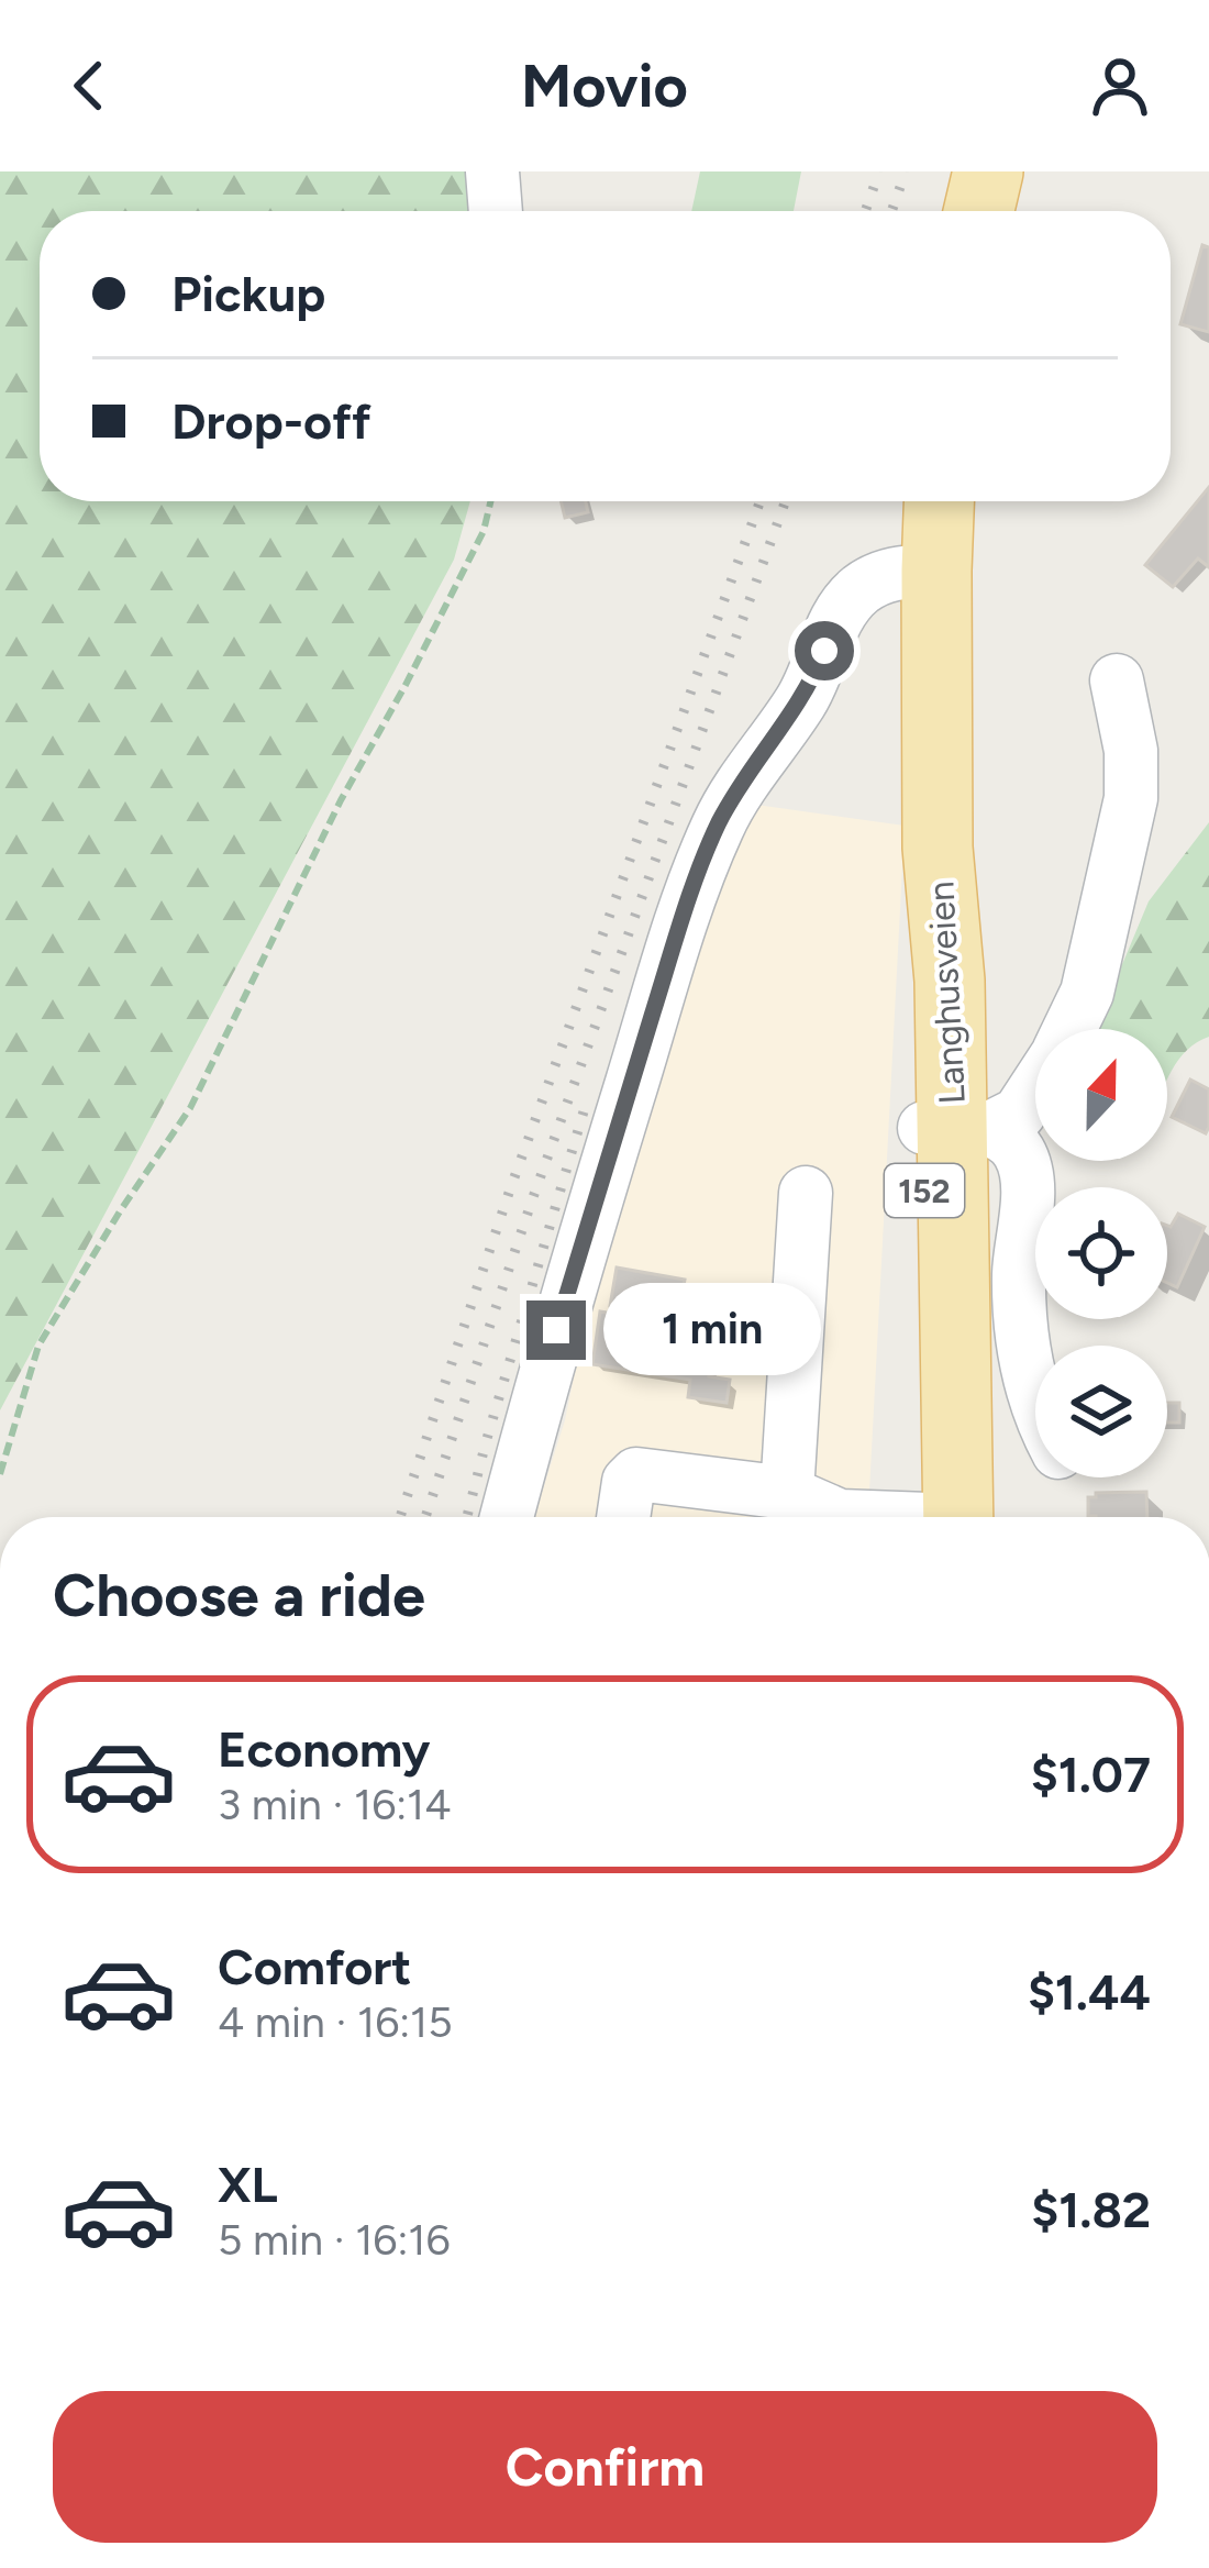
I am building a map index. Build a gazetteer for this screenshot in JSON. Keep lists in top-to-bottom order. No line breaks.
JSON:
{"streets":{"main road":["Langhusveien","152"]},"north":"top","page":{"header":"Movio","banner":["Pickup","Drop-off"],"bubble":"1 min","heading":"Choose a ride","list":[{"name":"Economy","note":"3 min · 16:14","value":"$1.07"},{"name":"Comfort","note":"4 min · 16:15","value":"$1.44"},{"name":"XL","note":"5 min · 16:16","value":"$1.82"}],"buttons":"Confirm"}}
